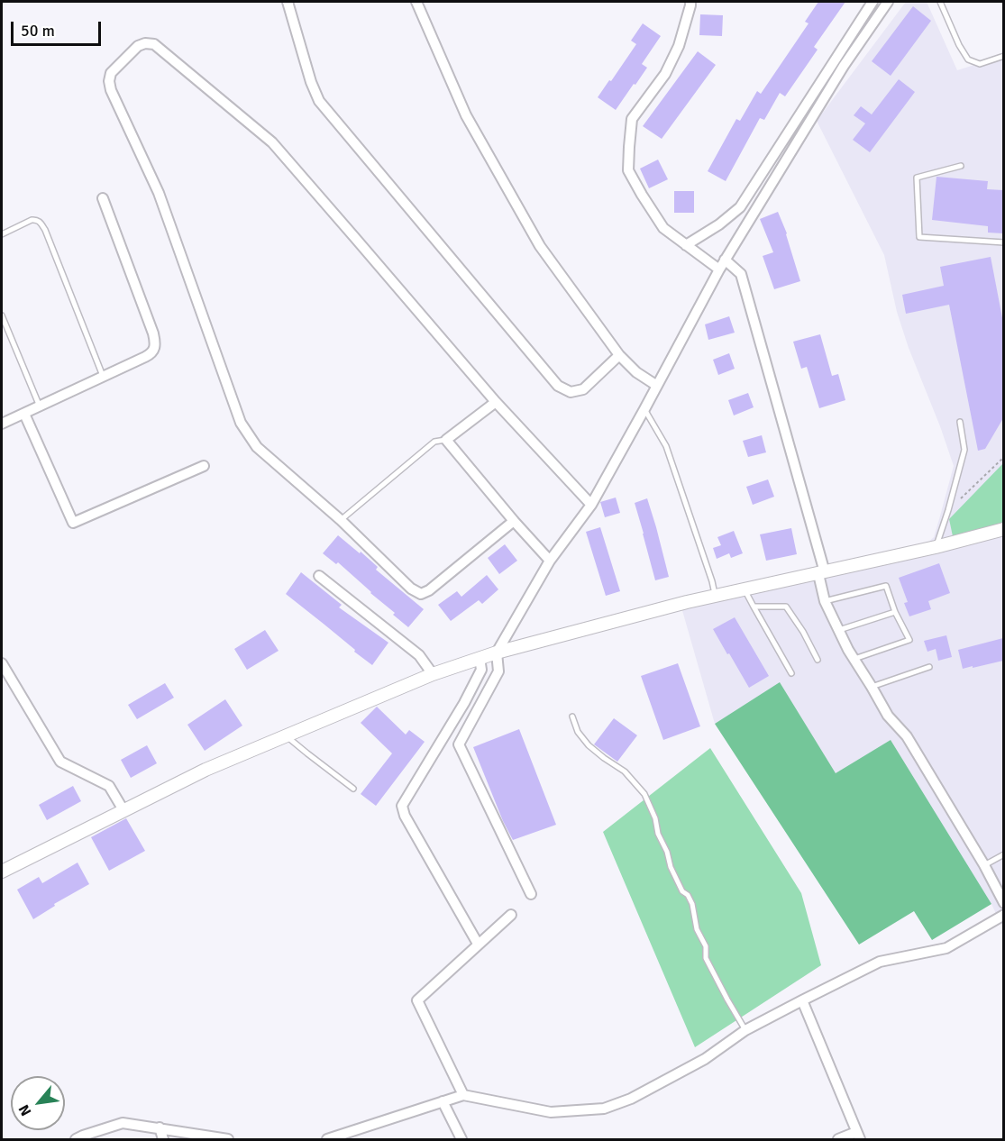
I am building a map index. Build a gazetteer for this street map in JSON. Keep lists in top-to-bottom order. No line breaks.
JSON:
{"scale_bar":"50 m","north":"bottom left"}
